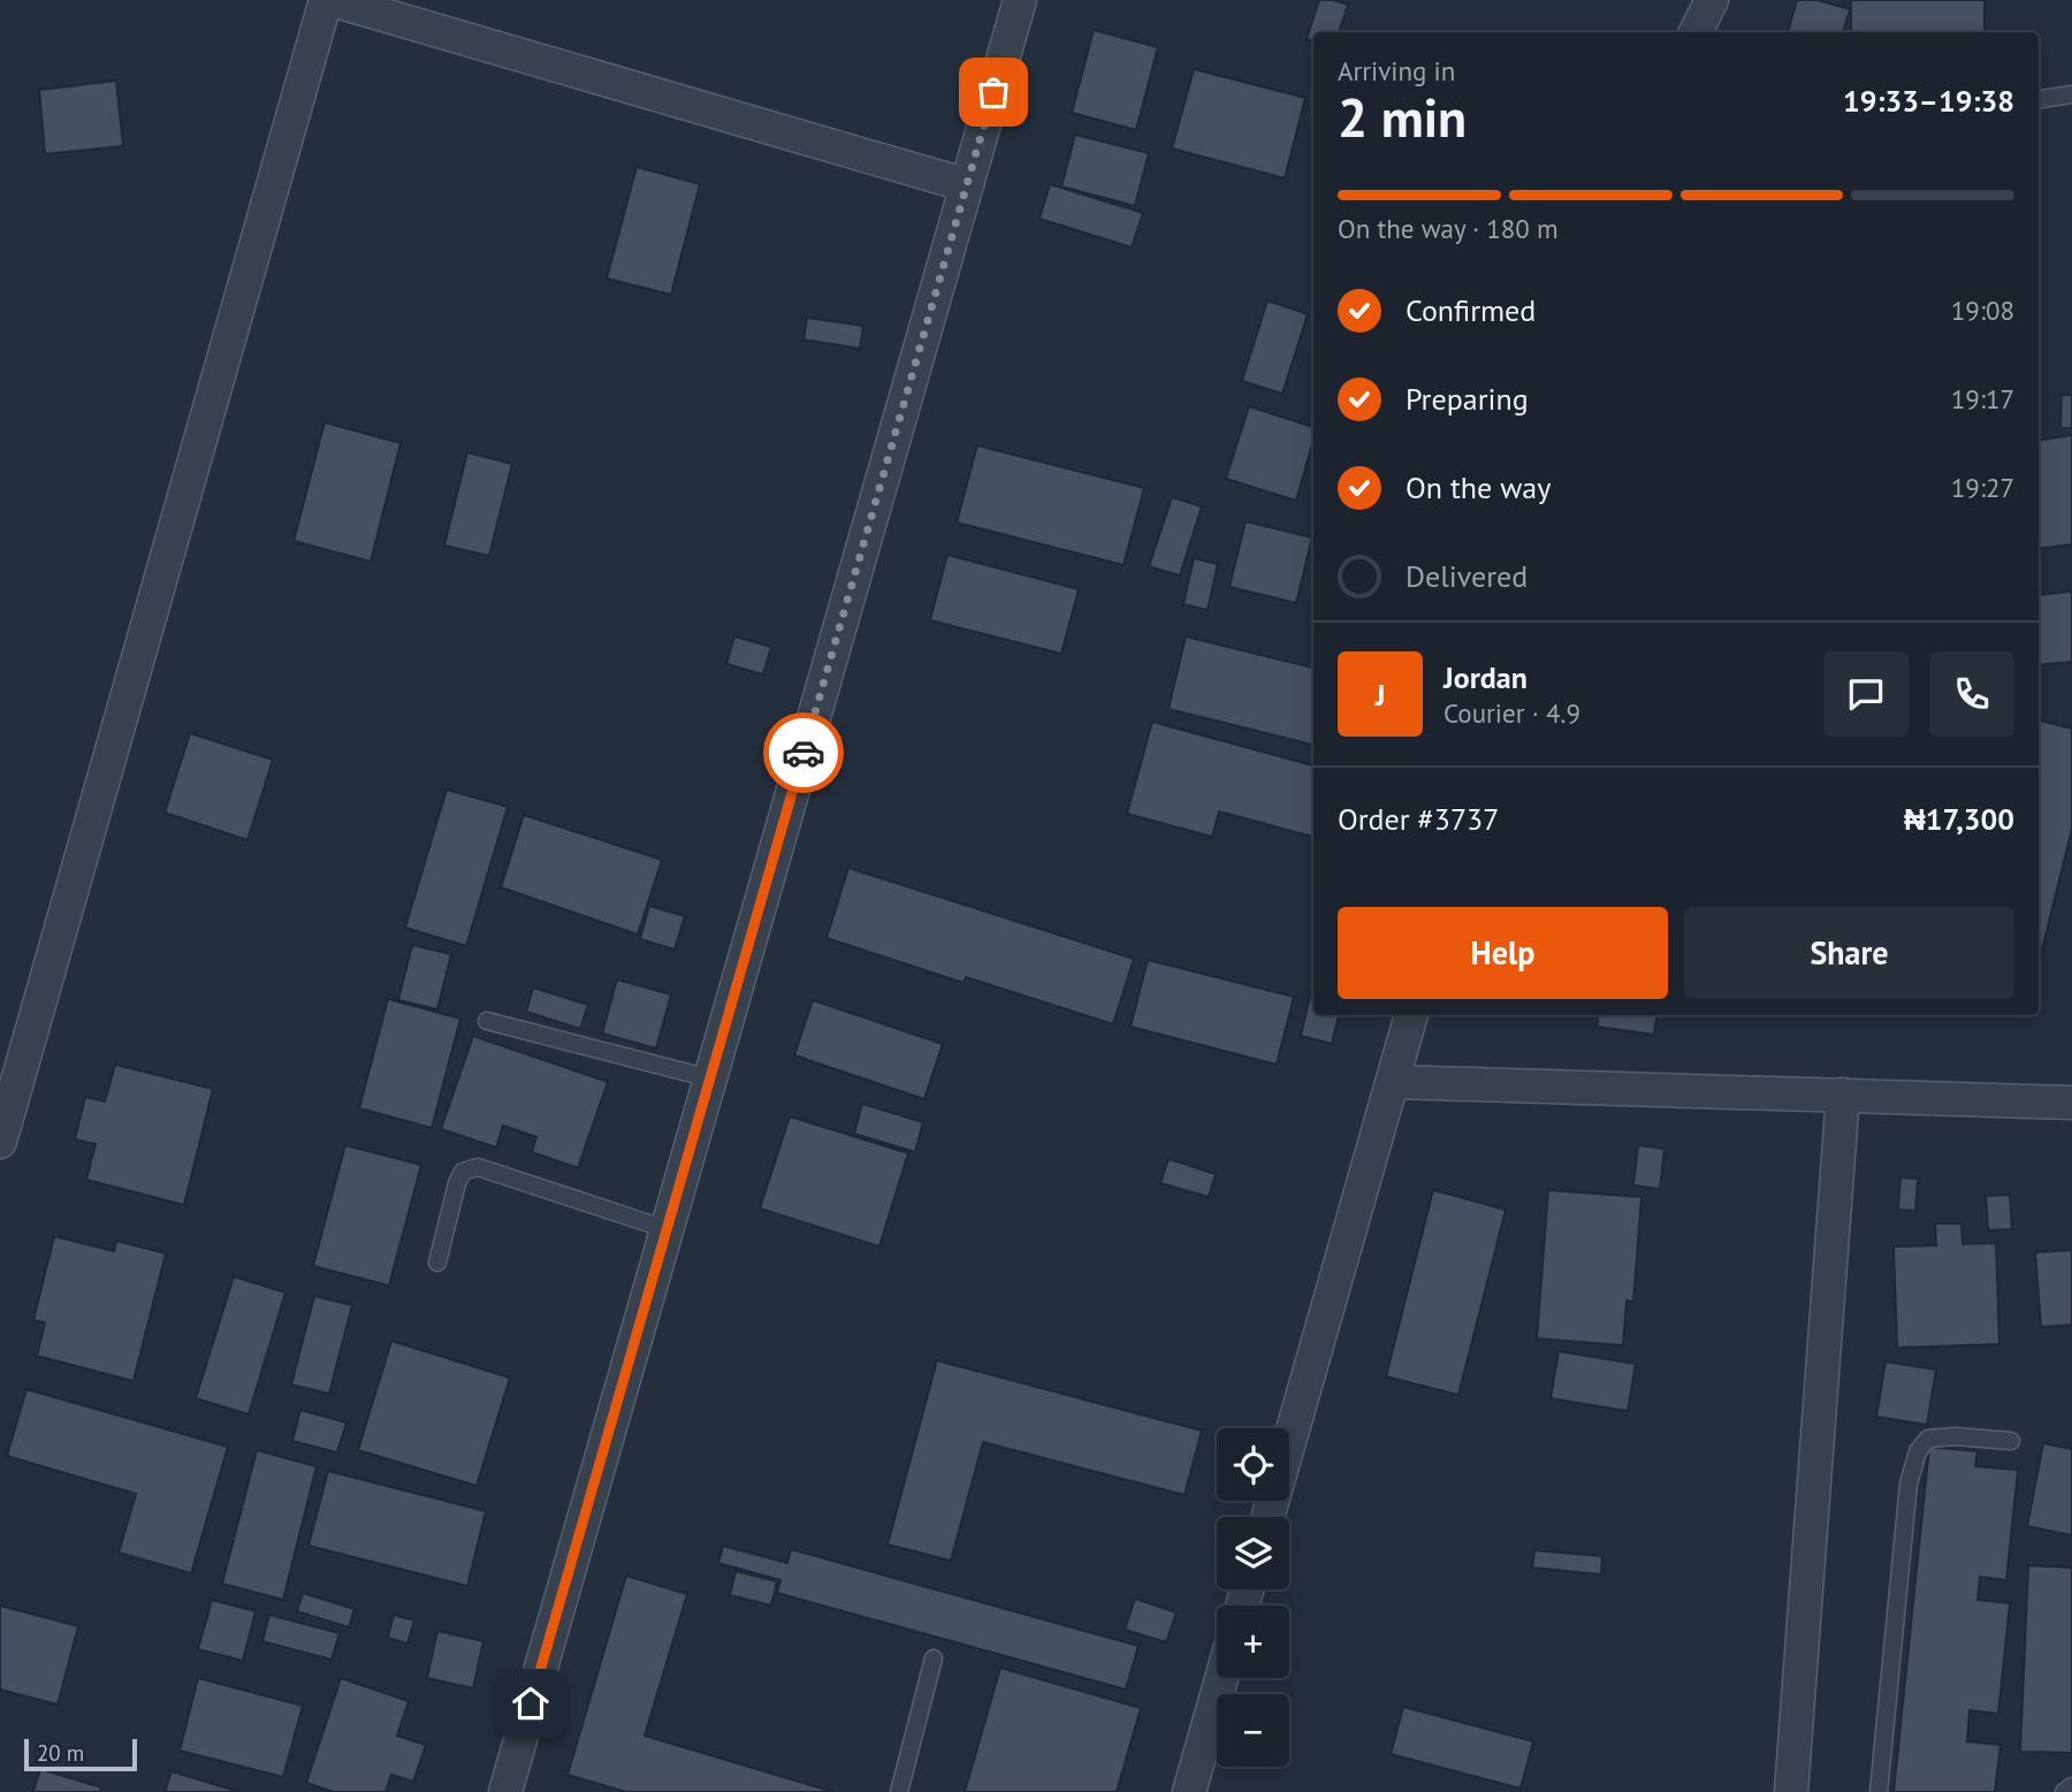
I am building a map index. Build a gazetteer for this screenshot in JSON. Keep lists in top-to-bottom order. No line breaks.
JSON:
{"scale_bar":"20 m","page":{"heading":["2 min","Arriving in","19:33–19:38"],"panel":["Jordan","Courier · 4.9","Order #3737","₦17,300"],"bar":"On the way · 180 m","list":[["Confirmed","19:08"],["Preparing","19:17"],["On the way","19:27"],"Delivered"],"round":"J","buttons":["Help","Share"],"map_buttons":["+","−"],"scale":"20 m"}}
